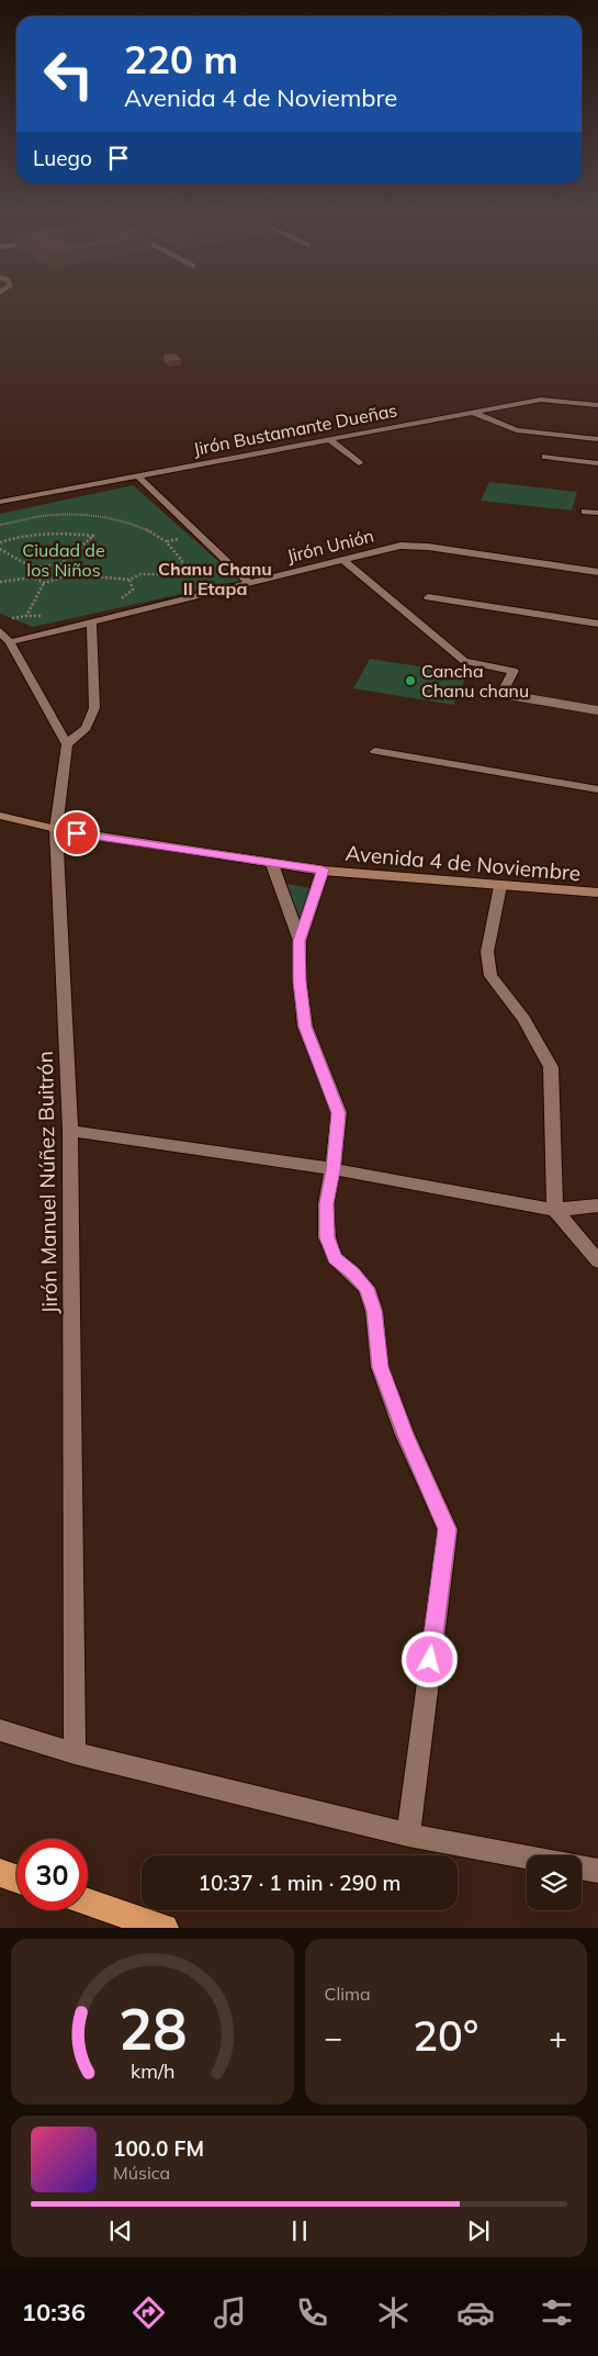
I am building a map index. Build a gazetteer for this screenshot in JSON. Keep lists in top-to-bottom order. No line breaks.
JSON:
{"streets":{"street":["Jirón Bustamante Dueñas","Jirón Unión","Avenida 4 de Noviembre","Jirón Manuel Núñez Buitrón"]},"crossings":[["Avenida 4 de Noviembre","Jirón Manuel Núñez Buitrón"]],"districts":["Chanu Chanu II Etapa"],"parks":["Ciudad de los Niños"],"places":["Cancha Chanu chanu"],"page":{"turn":["220 m","Avenida 4 de Noviembre"],"then":"Luego","limit":"30","trip":"10:37 · 1 min · 290 m","tile":"Clima","heat":["−","20°","+"],"song":["100.0 FM","Música"],"tabs":"10:36","gauge":["28","km/h"]}}
